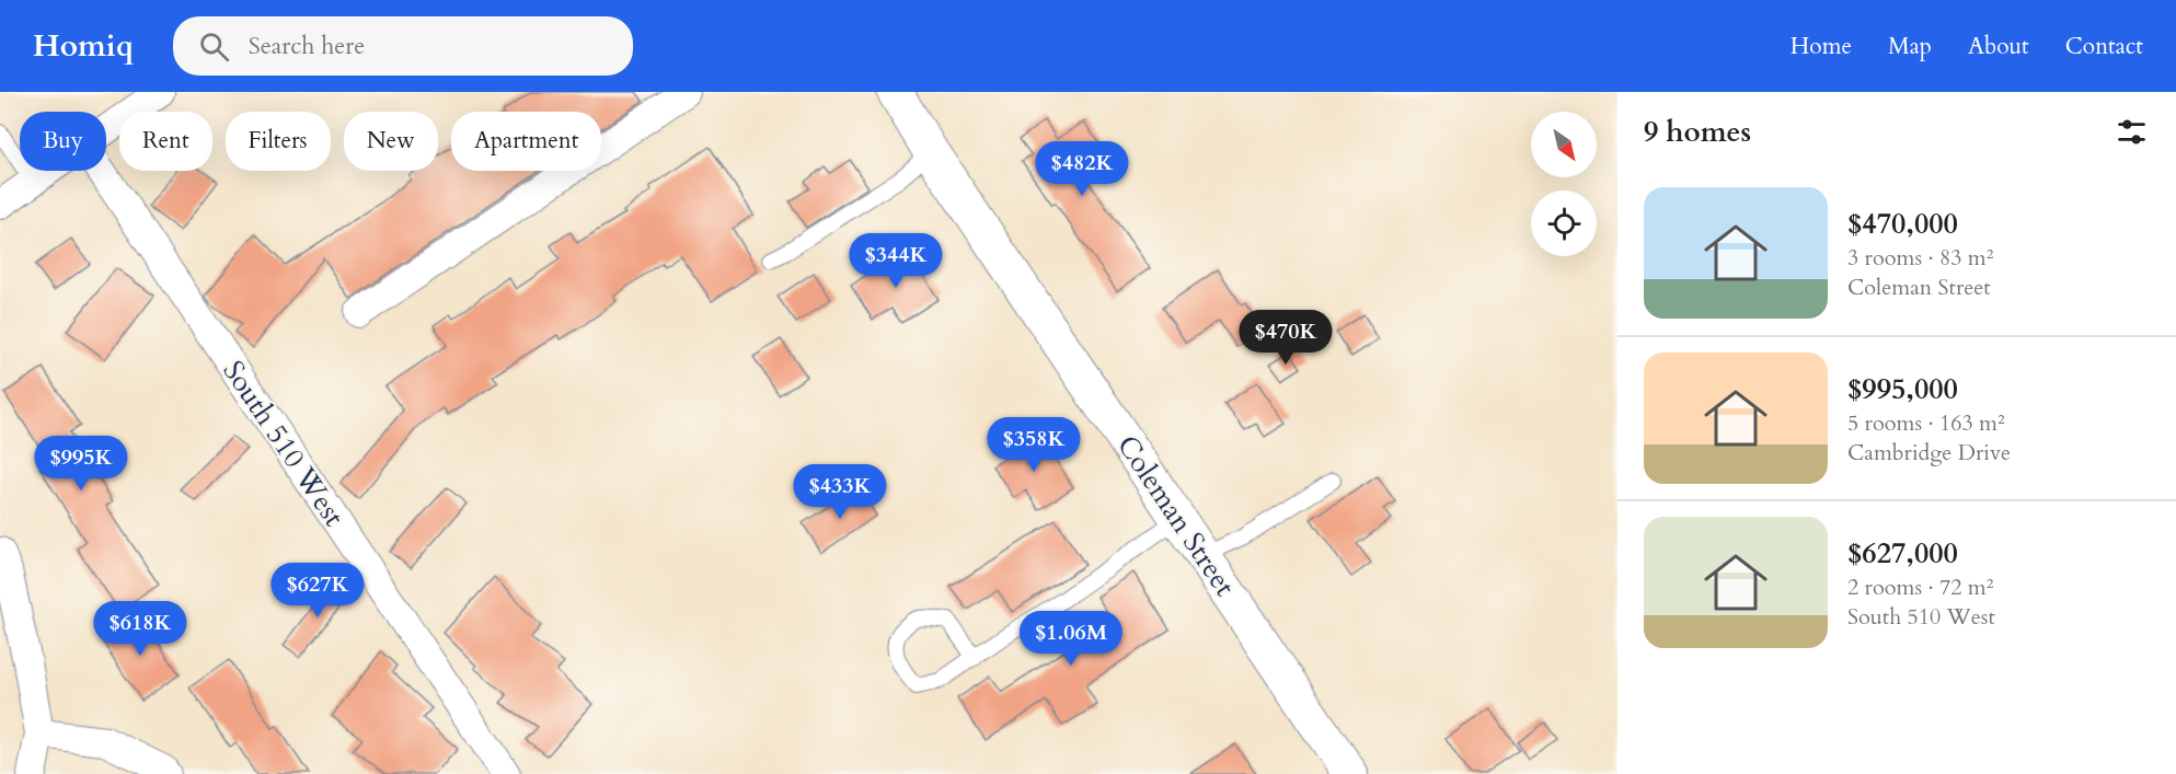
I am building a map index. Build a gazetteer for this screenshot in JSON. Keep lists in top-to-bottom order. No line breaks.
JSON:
{"streets":{"street":["South 510 West","Coleman Street"]},"north":"bottom right","page":{"header":"Homiq","search":"Search here","nav":["Home","Map","About","Contact"],"heading":"9 homes","chip":["Buy","Rent","Filters","New","Apartment"],"price":["$482K","$344K","$470K","$358K","$995K","$433K","$627K","$618K","$1.06M"],"list":[{"name":"$470,000","note":"3 rooms · 83 m² · Coleman Street"},{"name":"$995,000","note":"5 rooms · 163 m² · Cambridge Drive"},{"name":"$627,000","note":"2 rooms · 72 m² · South 510 West"}]}}
